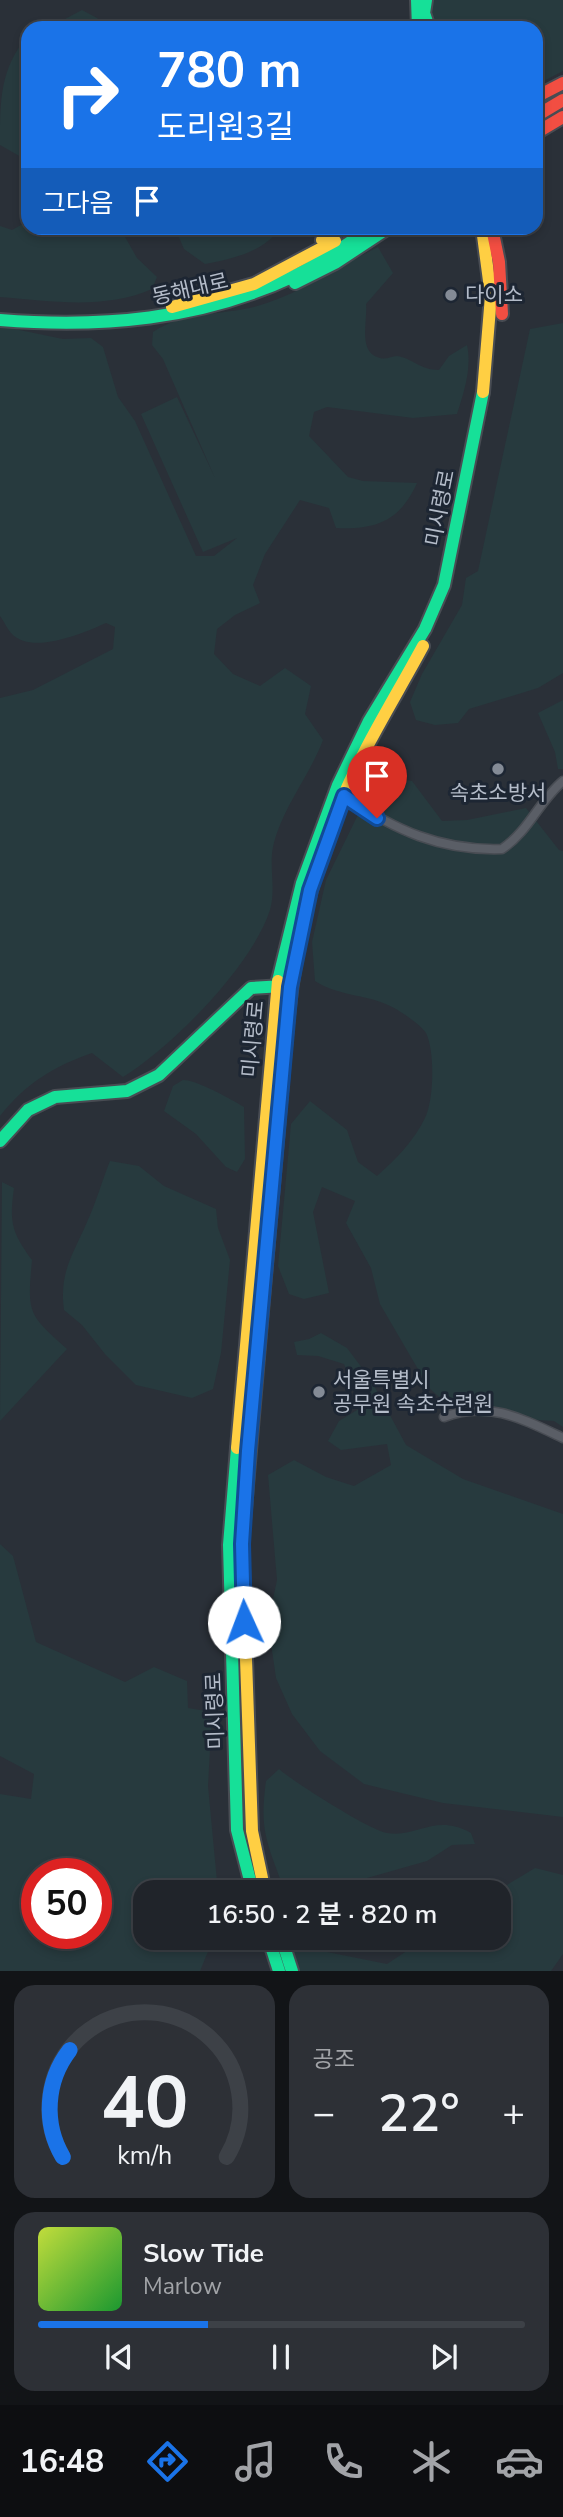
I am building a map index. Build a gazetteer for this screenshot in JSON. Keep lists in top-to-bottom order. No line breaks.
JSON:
{"streets":{"main road":["동해대로","미시령로"]},"places":["다이소","속초소방서","서울특별시 공무원 속초수련원"],"page":{"turn":["780 m","도리원3길"],"then":"그다음","limit":"50","trip":"16:50 · 2 분 · 820 m","tile":"공조","heat":["−","22°","+"],"song":["Slow Tide","Marlow"],"tabs":"16:48","gauge":["40","km/h"]}}
